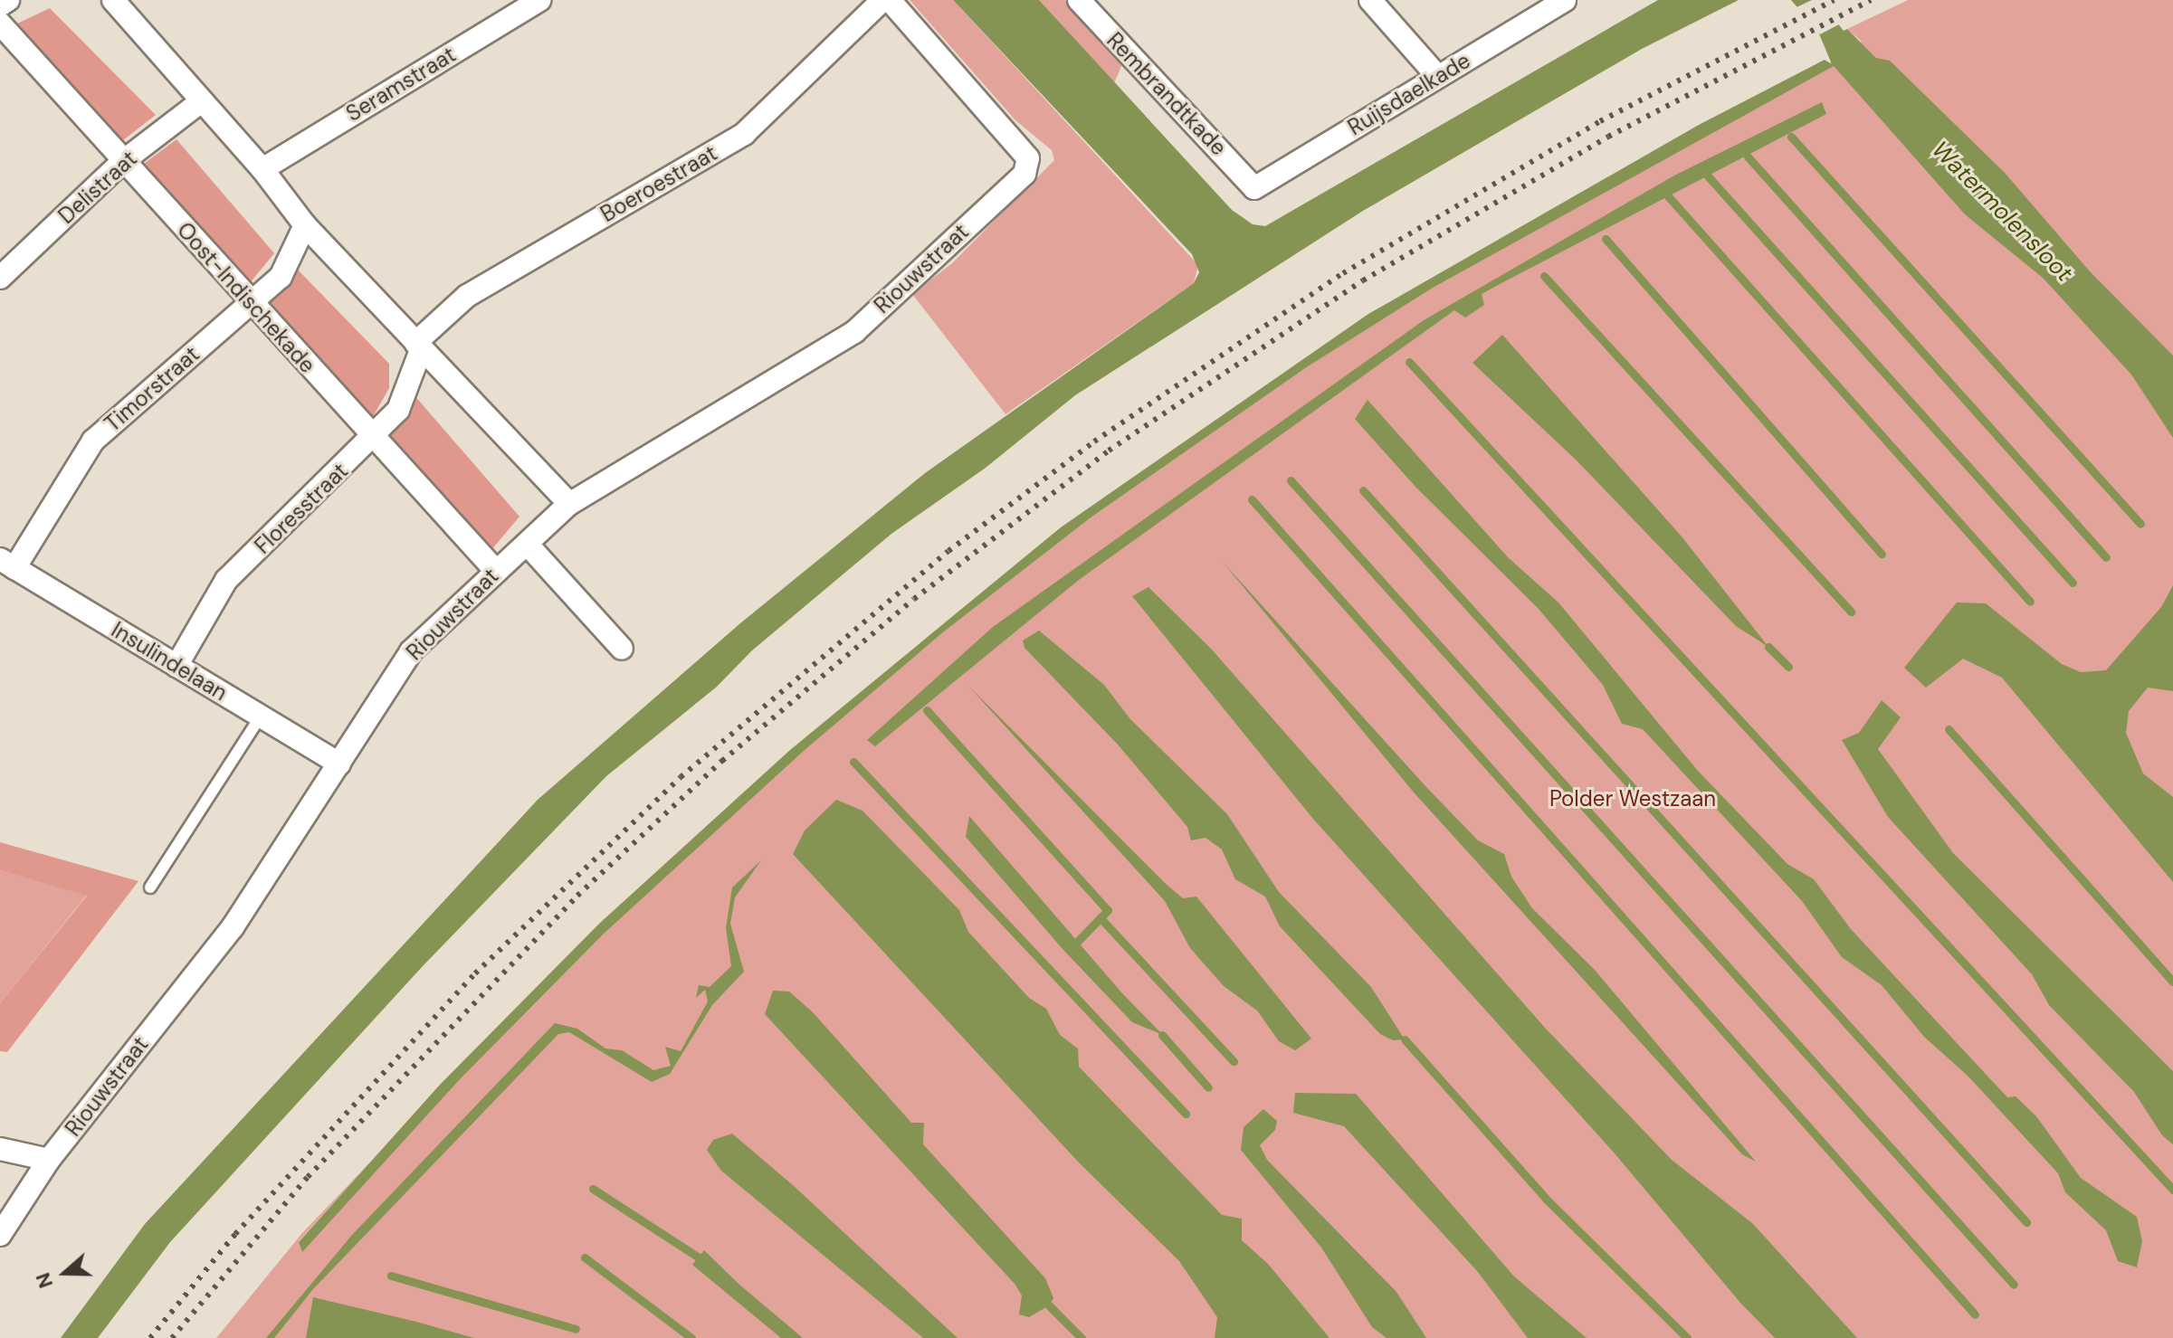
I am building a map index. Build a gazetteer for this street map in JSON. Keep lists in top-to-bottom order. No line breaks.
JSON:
{"streets":{"street":["Seramstraat","Rembrandtkade","Ruijsdaelkade","Boeroestraat","Delistraat","Riouwstraat","Oost-Indischekade","Timorstraat","Floresstraat","Insulindelaan"]},"crossings":[["Rembrandtkade","Ruijsdaelkade"],["Boeroestraat","Floresstraat"],["Delistraat","Oost-Indischekade"],["Riouwstraat","Oost-Indischekade"],["Riouwstraat","Insulindelaan"],["Oost-Indischekade","Timorstraat"],["Oost-Indischekade","Floresstraat"],["Timorstraat","Insulindelaan"],["Floresstraat","Insulindelaan"]],"water":["Watermolensloot"],"parks":["Polder Westzaan"],"north":"left"}
